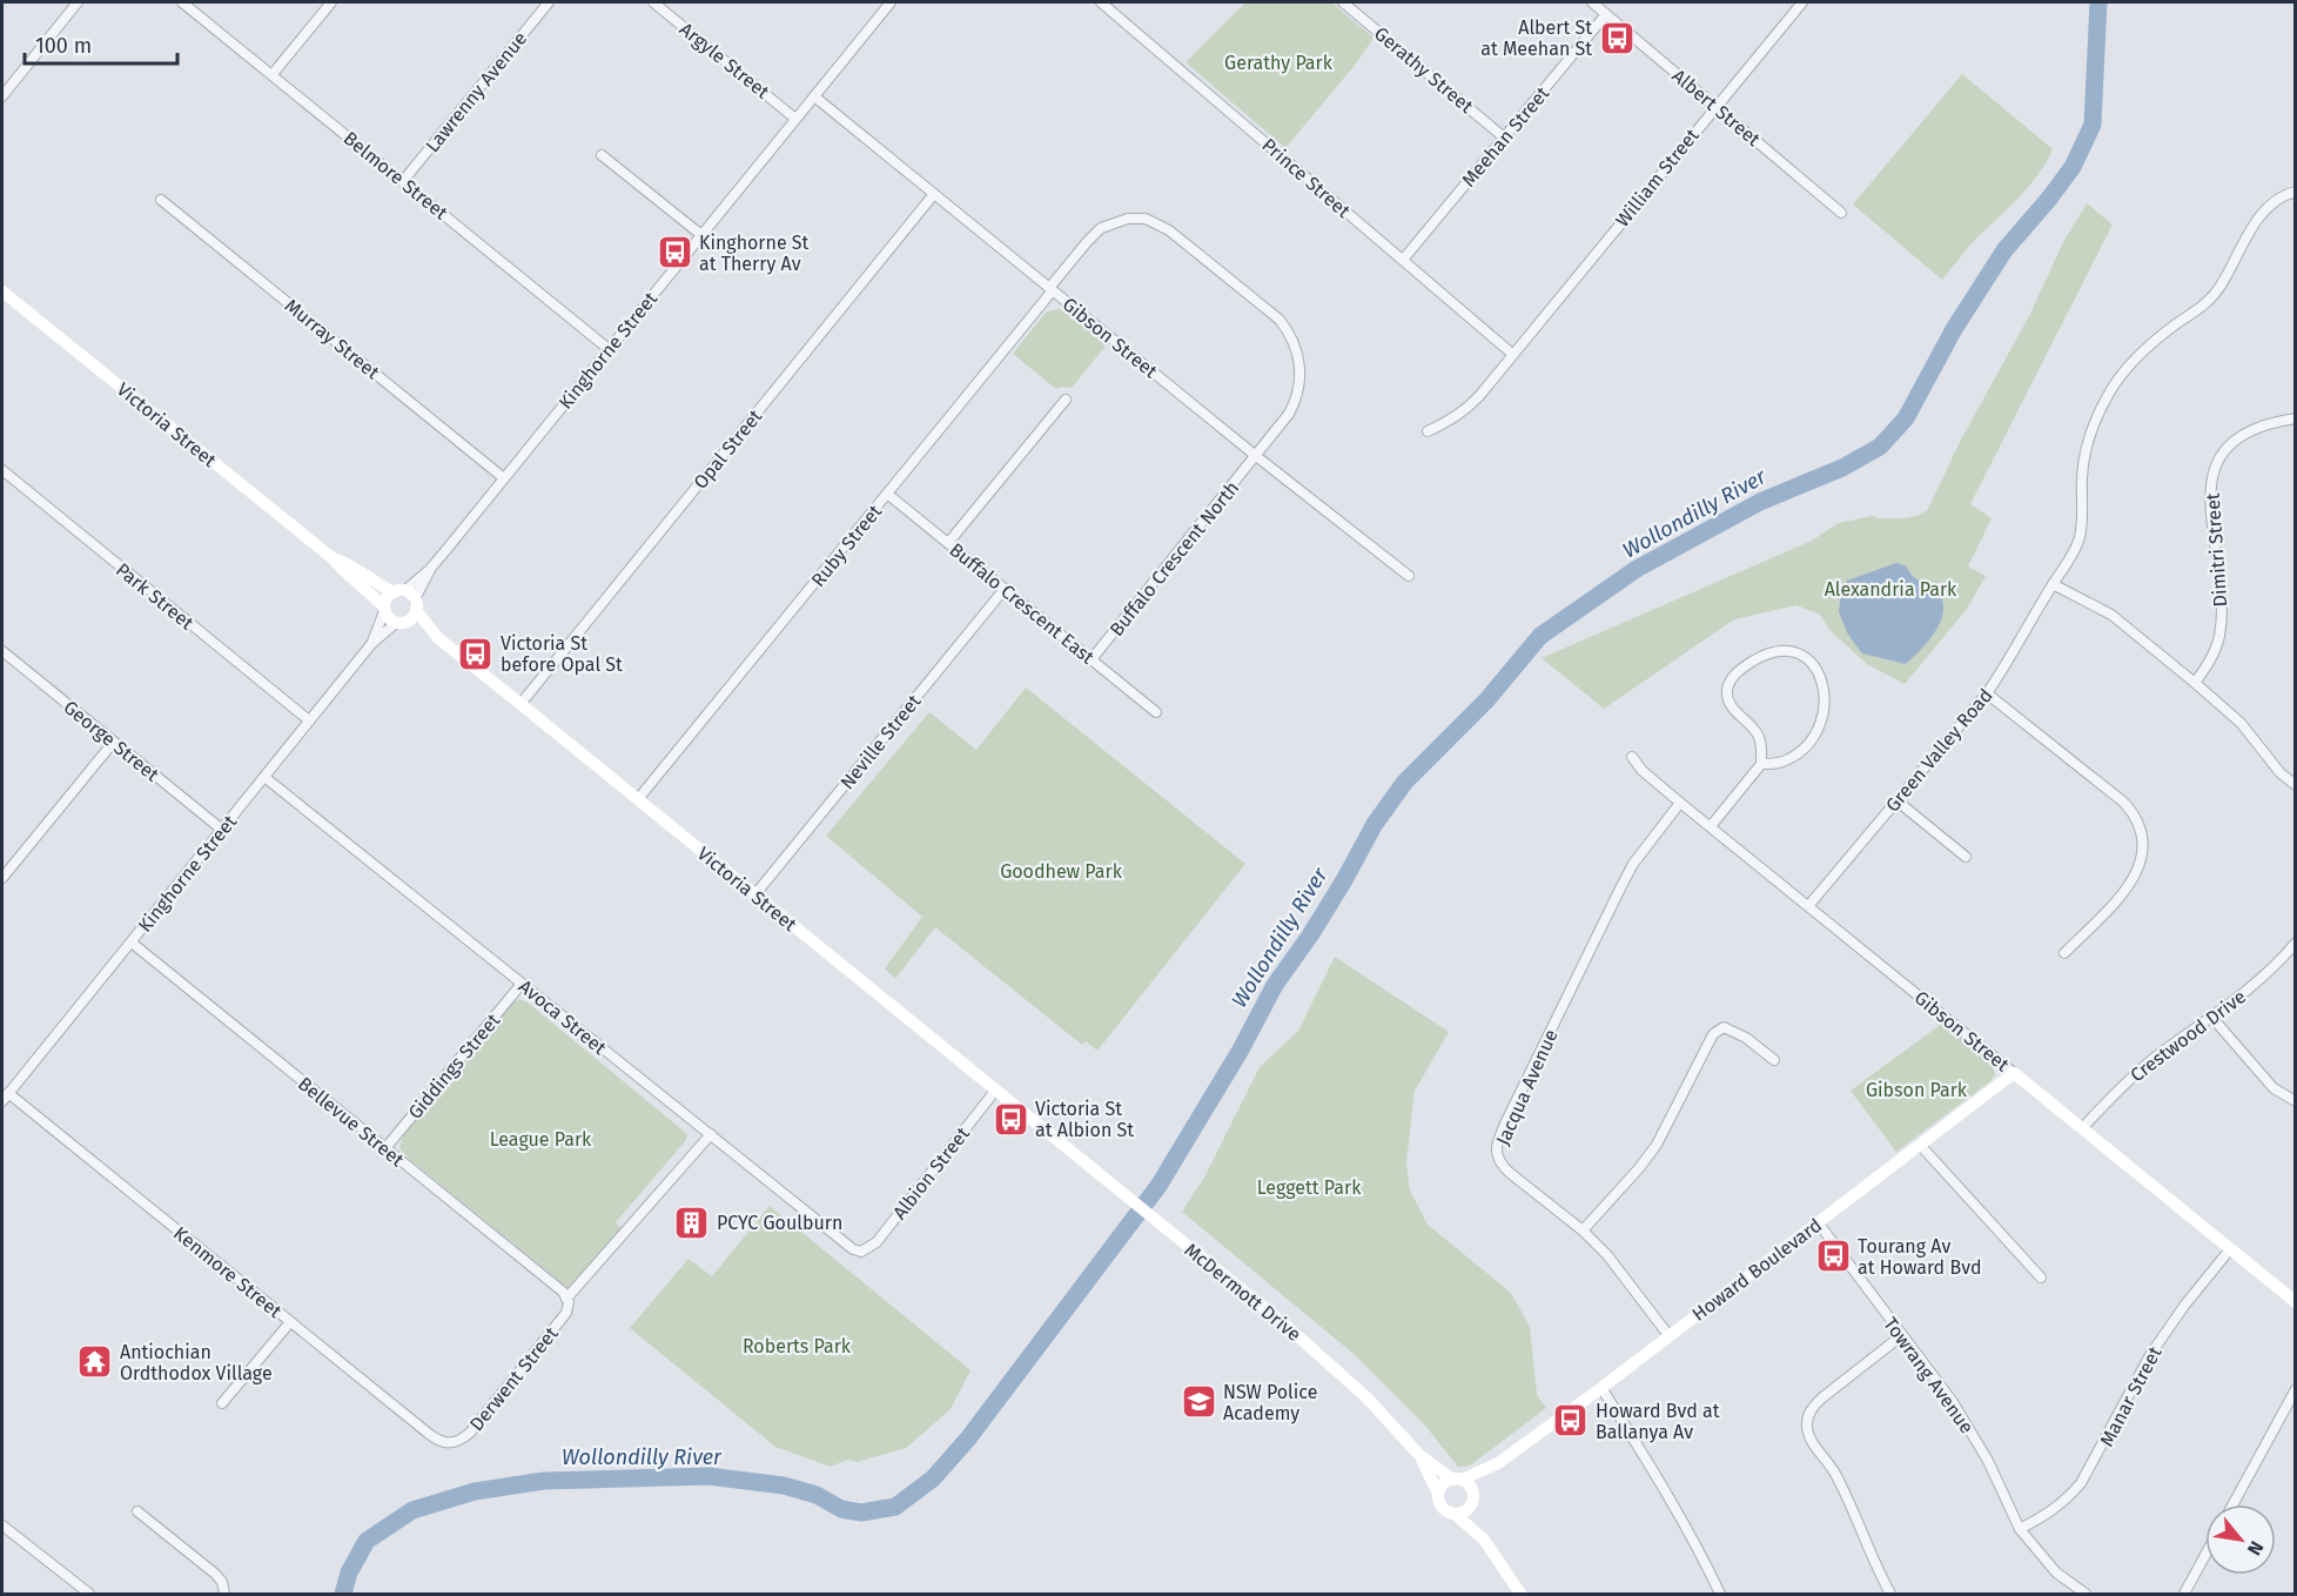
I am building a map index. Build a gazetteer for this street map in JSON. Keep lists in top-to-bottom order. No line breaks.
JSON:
{"streets":{"main road":["Gibson Street","Victoria Street","Howard Boulevard","McDermott Drive"],"street":["Argyle Street","Gerathy Street","Lawrenny Avenue","Albert Street","Meehan Street","Belmore Street","Prince Street","William Street","Murray Street","Kinghorne Street","Opal Street","Ruby Street","Dimitri Street","Buffalo Crescent North","Park Street","Buffalo Crescent East","George Street","Neville Street","Green Valley Road","Avoca Street","Crestwood Drive","Giddings Street","Jacqua Avenue","Bellevue Street","Albion Street","Kenmore Street","Towrang Avenue","Derwent Street","Manar Street"]},"crossings":[["Argyle Street","Kinghorne Street"],["Gerathy Street","Meehan Street"],["Lawrenny Avenue","Belmore Street"],["Albert Street","Meehan Street"],["Albert Street","William Street"],["Meehan Street","Prince Street"],["Belmore Street","Kinghorne Street"],["Prince Street","William Street"],["Gibson Street","Kinghorne Street"],["Gibson Street","Opal Street"],["Gibson Street","Ruby Street"],["Gibson Street","Buffalo Crescent North"],["Gibson Street","Green Valley Road"],["Gibson Street","Crestwood Drive"],["Gibson Street","Jacqua Avenue"],["Gibson Street","Howard Boulevard"],["Gibson Street","Manar Street"],["Murray Street","Kinghorne Street"],["Kinghorne Street","Victoria Street"],["Kinghorne Street","Park Street"],["Kinghorne Street","George Street"],["Kinghorne Street","Avoca Street"],["Kinghorne Street","Bellevue Street"],["Kinghorne Street","Kenmore Street"],["Victoria Street","Opal Street"],["Victoria Street","Ruby Street"],["Victoria Street","Neville Street"],["Victoria Street","Albion Street"],["Victoria Street","McDermott Drive"],["Ruby Street","Buffalo Crescent North"],["Ruby Street","Buffalo Crescent East"],["Buffalo Crescent North","Buffalo Crescent East"],["Buffalo Crescent East","Neville Street"],["Avoca Street","Giddings Street"],["Avoca Street","Albion Street"],["Avoca Street","Derwent Street"],["Giddings Street","Bellevue Street"],["Jacqua Avenue","Howard Boulevard"],["Bellevue Street","Derwent Street"],["Howard Boulevard","McDermott Drive"],["Howard Boulevard","Towrang Avenue"],["Kenmore Street","Derwent Street"],["Towrang Avenue","Manar Street"]],"water":["Wollondilly River"],"parks":["Gerathy Park","Alexandria Park","Goodhew Park","Gibson Park","League Park","Leggett Park","Roberts Park"],"places":{"bus stop":["Albert St at Meehan St","Kinghorne St at Therry Av","Victoria St before Opal St","Victoria St at Albion St","Tourang Av at Howard Bvd","Howard Bvd at Ballanya Av"],"building":["PCYC Goulburn"],"temple":["Antiochian Ordthodox Village"],"school or university":["NSW Police Academy"]},"scale_bar":"100 m","north":"bottom right"}
